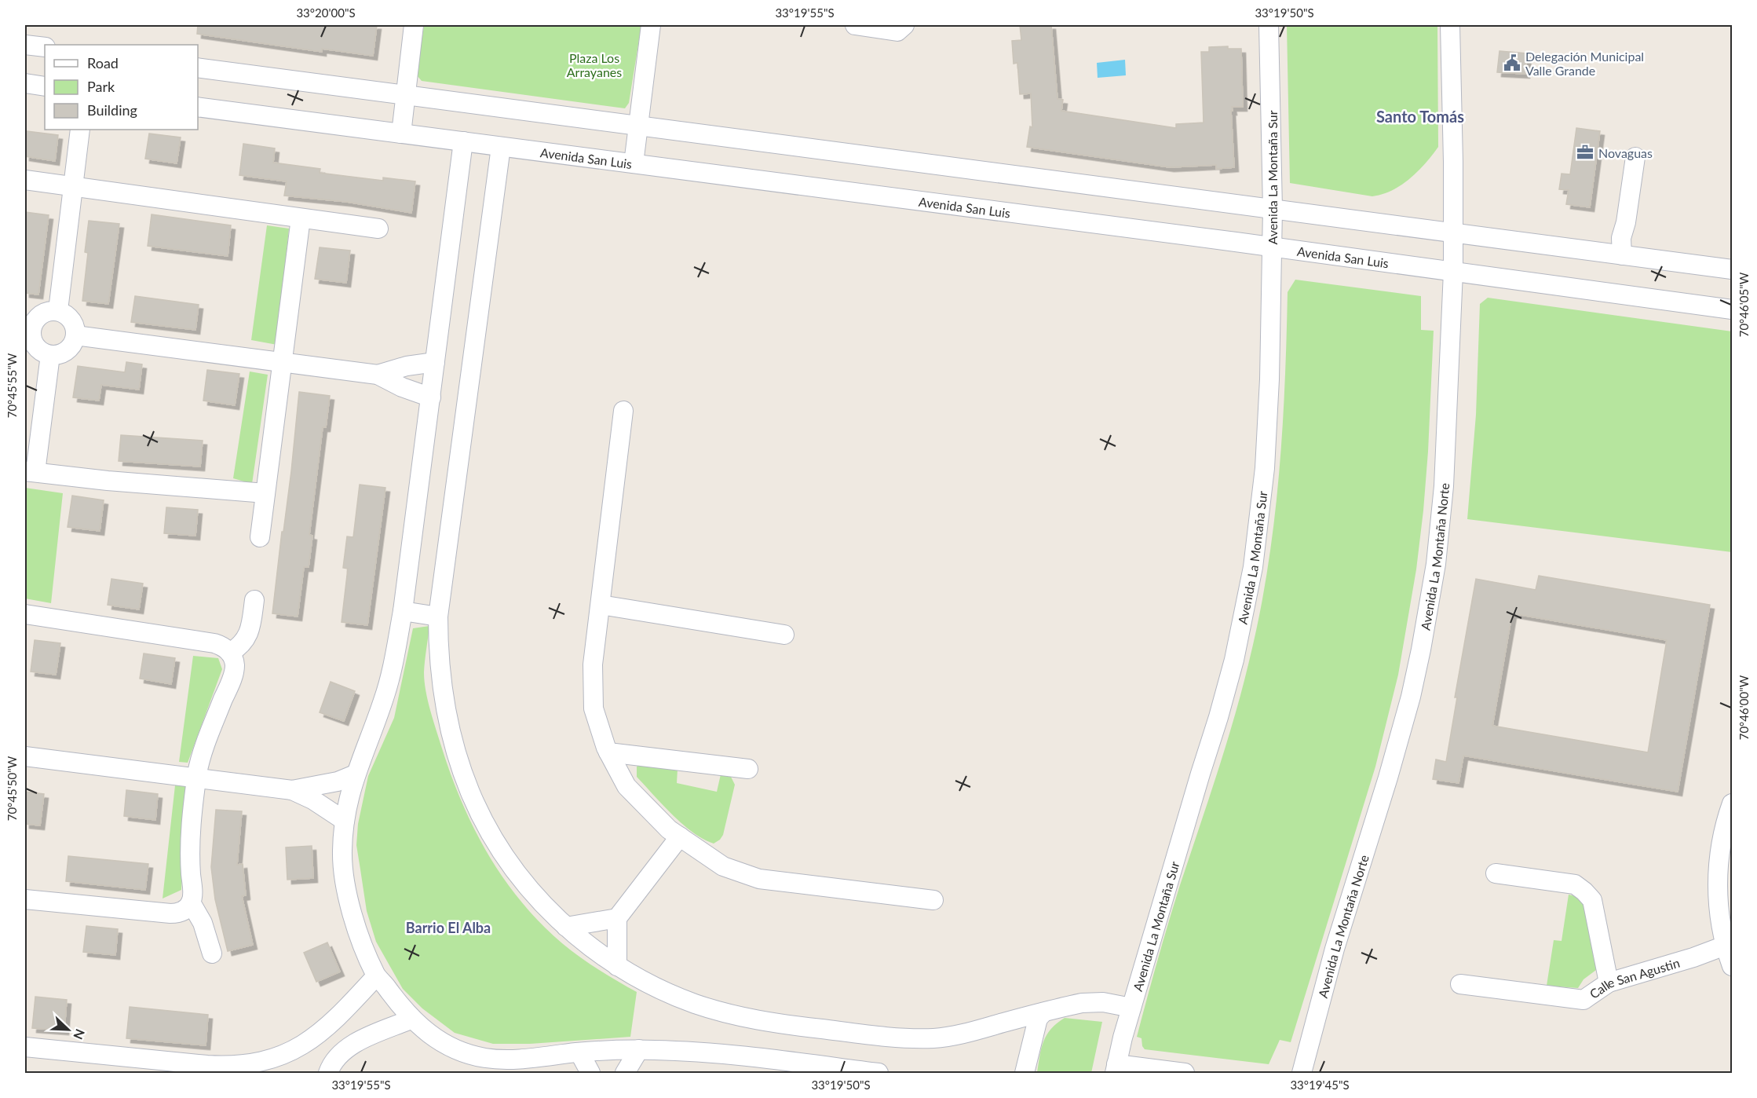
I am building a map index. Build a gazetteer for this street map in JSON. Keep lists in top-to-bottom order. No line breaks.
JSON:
{"streets":{"street":["Avenida San Luis","Avenida La Montaña Sur","Avenida La Montaña Norte","Calle San Agustin"]},"crossings":[["Avenida San Luis","Avenida La Montaña Sur"],["Avenida San Luis","Avenida La Montaña Norte"]],"districts":["Santo Tomás","Barrio El Alba"],"parks":["Plaza Los Arrayanes"],"places":{"public building":["Delegación Municipal Valle Grande"],"office":["Novaguas"]},"legend":["Road","Park","Building"],"north":"bottom right","coordinates":["33°20'00\"S","33°19'55\"S","33°19'50\"S","70°46'05\"W","70°45'55\"W","70°46'00\"W","70°45'50\"W","33°19'45\"S"]}
